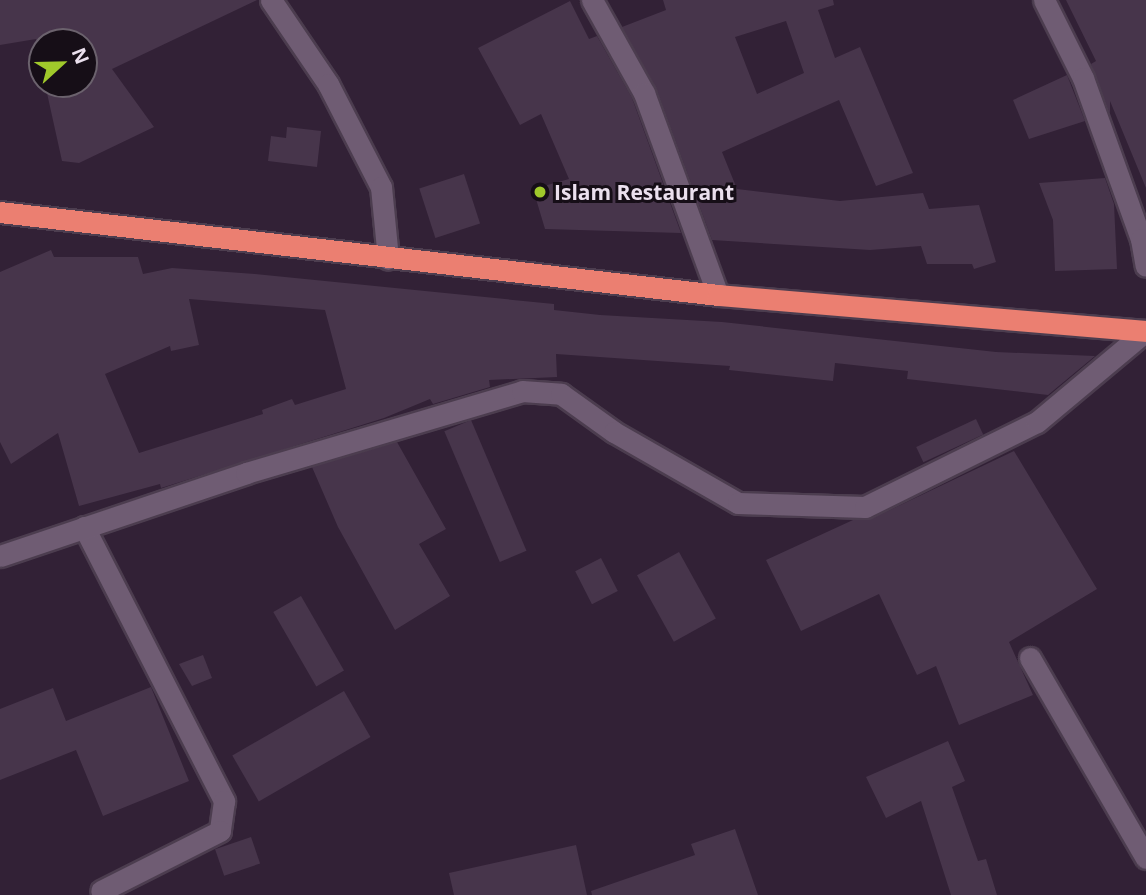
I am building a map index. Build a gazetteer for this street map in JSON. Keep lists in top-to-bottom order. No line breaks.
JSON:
{"places":["Islam Restaurant"],"north":"right"}
